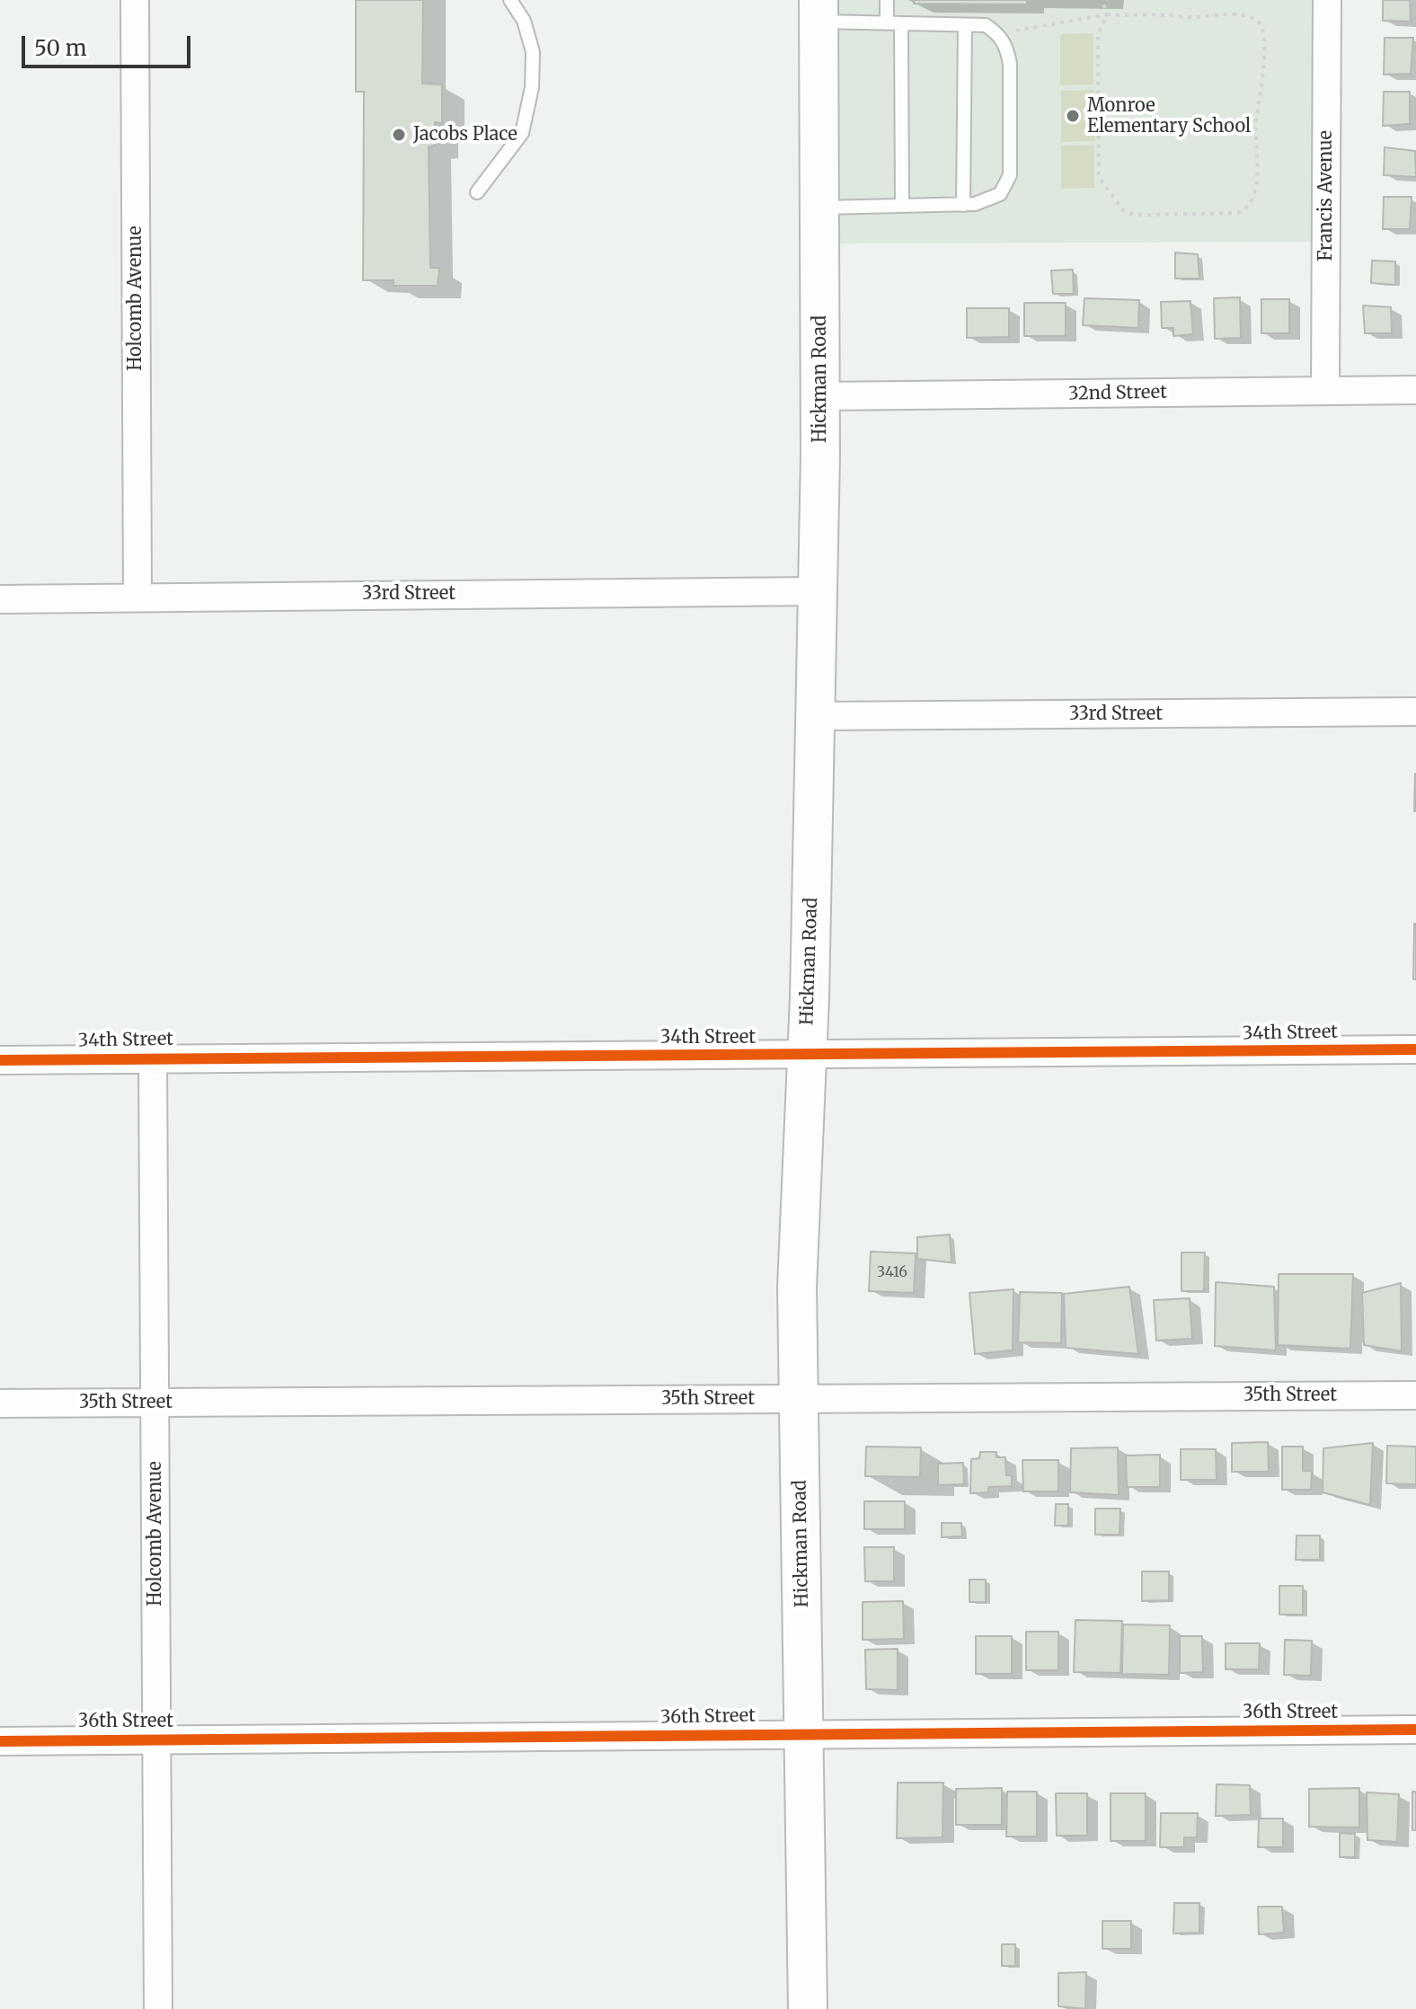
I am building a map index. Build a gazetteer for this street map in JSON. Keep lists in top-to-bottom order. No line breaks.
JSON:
{"streets":{"main road":["Hickman Road"],"street":["Francis Avenue","Holcomb Avenue","32nd Street","33rd Street","34th Street","35th Street","36th Street"]},"crossings":[["Francis Avenue","32nd Street"],["Holcomb Avenue","33rd Street"],["Holcomb Avenue","34th Street"],["Holcomb Avenue","35th Street"],["Holcomb Avenue","36th Street"],["Hickman Road","32nd Street"],["Hickman Road","33rd Street"],["Hickman Road","34th Street"],["Hickman Road","35th Street"],["Hickman Road","36th Street"]],"places":["Monroe Elementary School","Jacobs Place"],"house_numbers":["3416"],"scale_bar":"50 m"}
